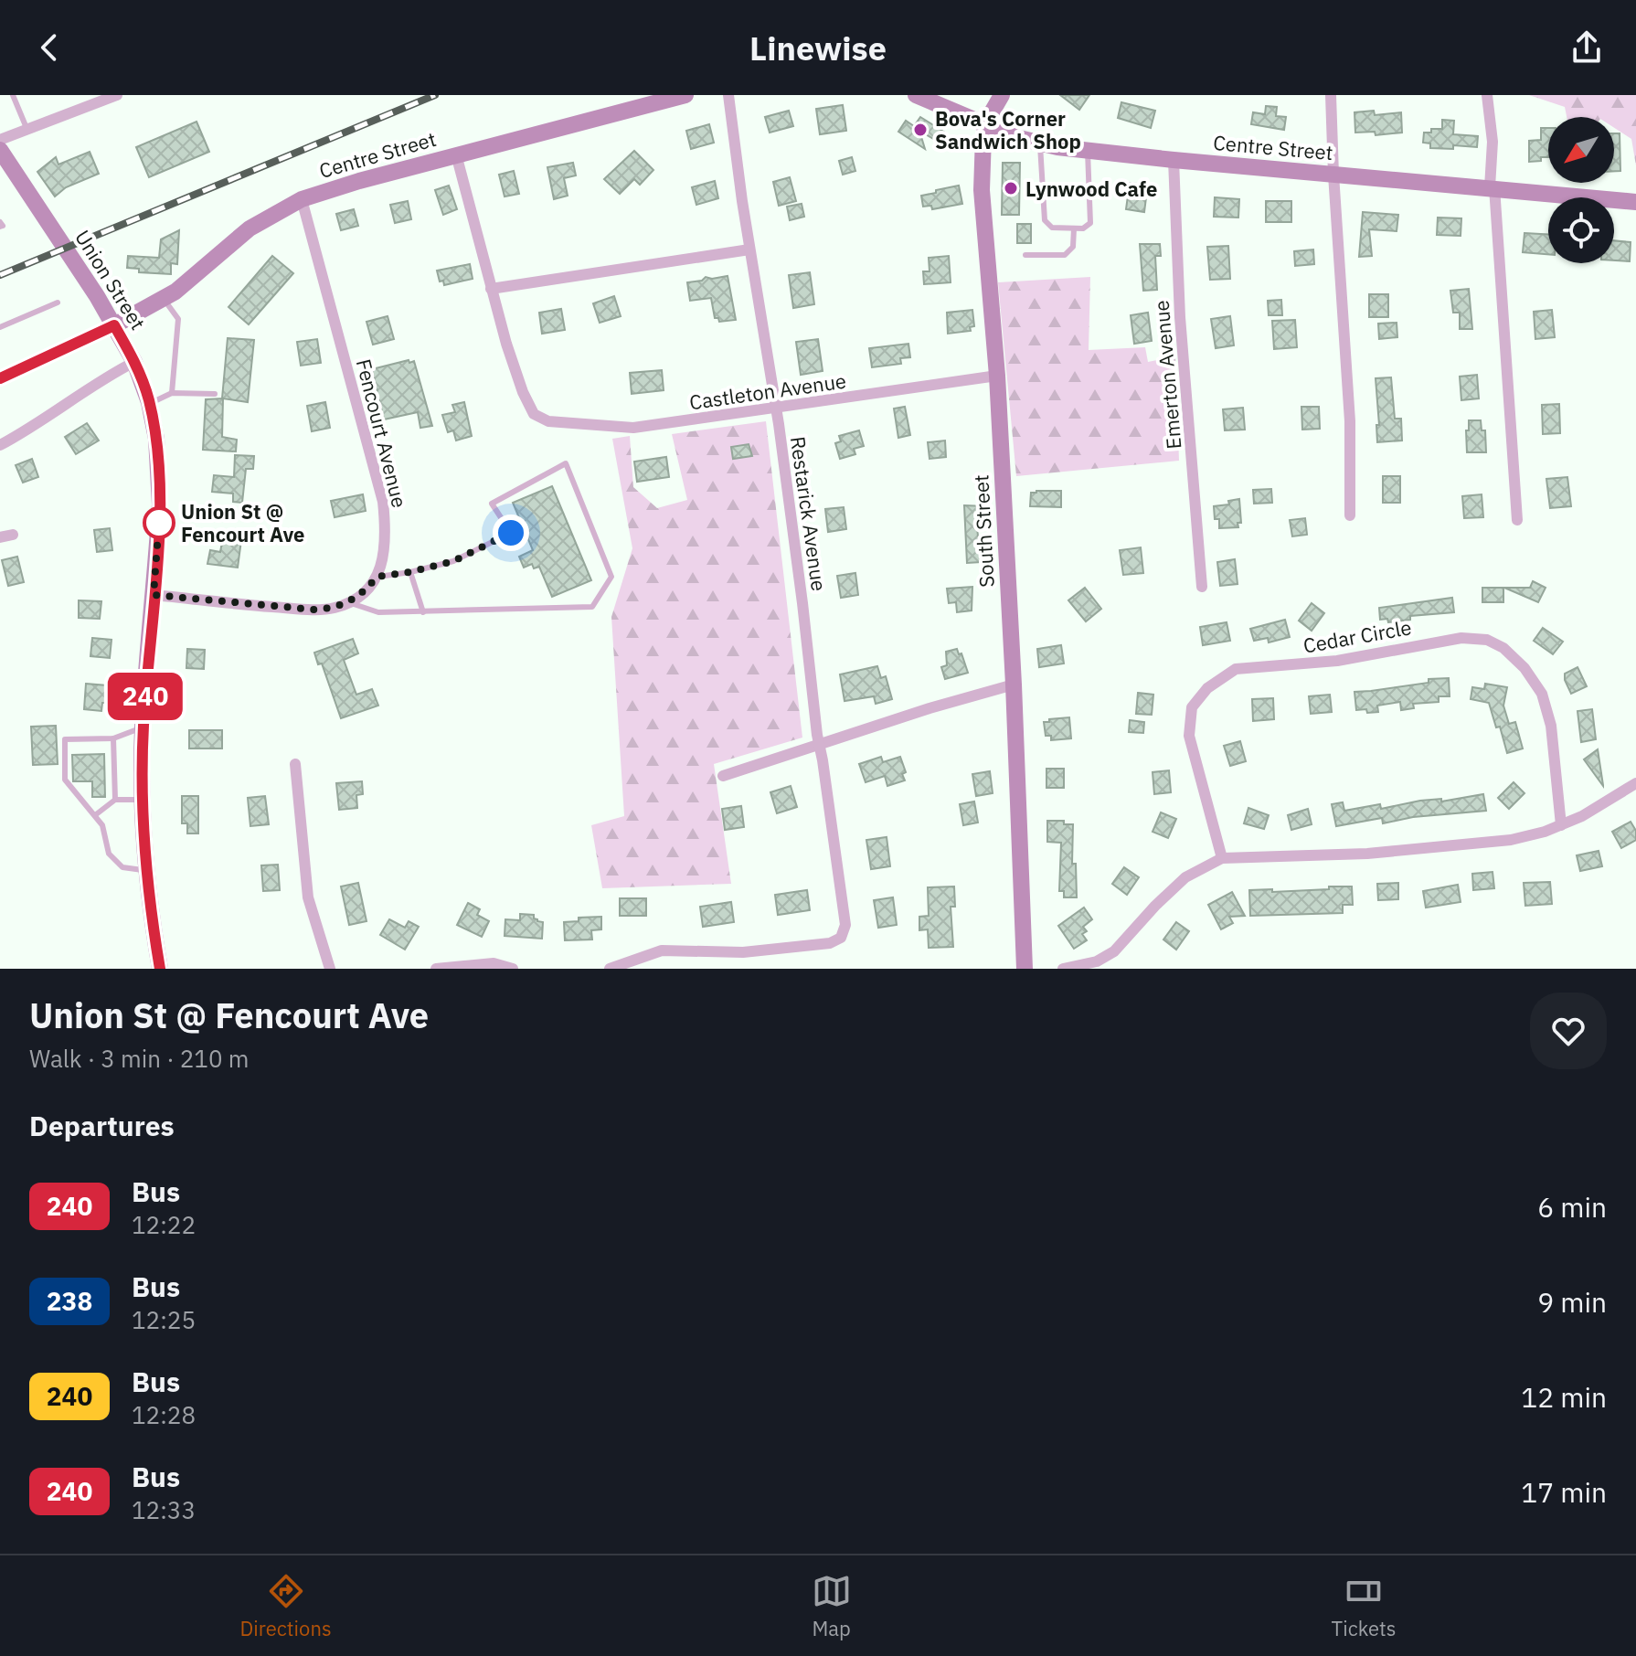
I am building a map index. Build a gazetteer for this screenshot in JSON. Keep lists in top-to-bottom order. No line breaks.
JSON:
{"streets":{"main road":["Centre Street","Union Street","South Street"],"street":["Emerton Avenue","Castleton Avenue","Fencourt Avenue","Restarick Avenue","Cedar Circle"]},"crossings":[["Centre Street","Union Street"],["Centre Street","Emerton Avenue"],["Centre Street","Fencourt Avenue"],["Centre Street","South Street"],["Castleton Avenue","Restarick Avenue"],["Castleton Avenue","South Street"]],"places":["Bova's Corner Sandwich Shop","Lynwood Cafe","Union St @ Fencourt Ave"],"lines":["bus line 240"],"north":"bottom left","page":{"header":"Linewise","on_map":"240","heading":[["Union St @ Fencourt Ave","Walk · 3 min · 210 m"],"Departures"],"list":[{"mark":"240","name":"Bus","note":"12:22","value":"6 min"},{"mark":"238","name":"Bus","note":"12:25","value":"9 min"},{"mark":"240","name":"Bus","note":"12:28","value":"12 min"},{"mark":"240","name":"Bus","note":"12:33","value":"17 min"}],"tabs":["Directions","Map","Tickets"]}}
